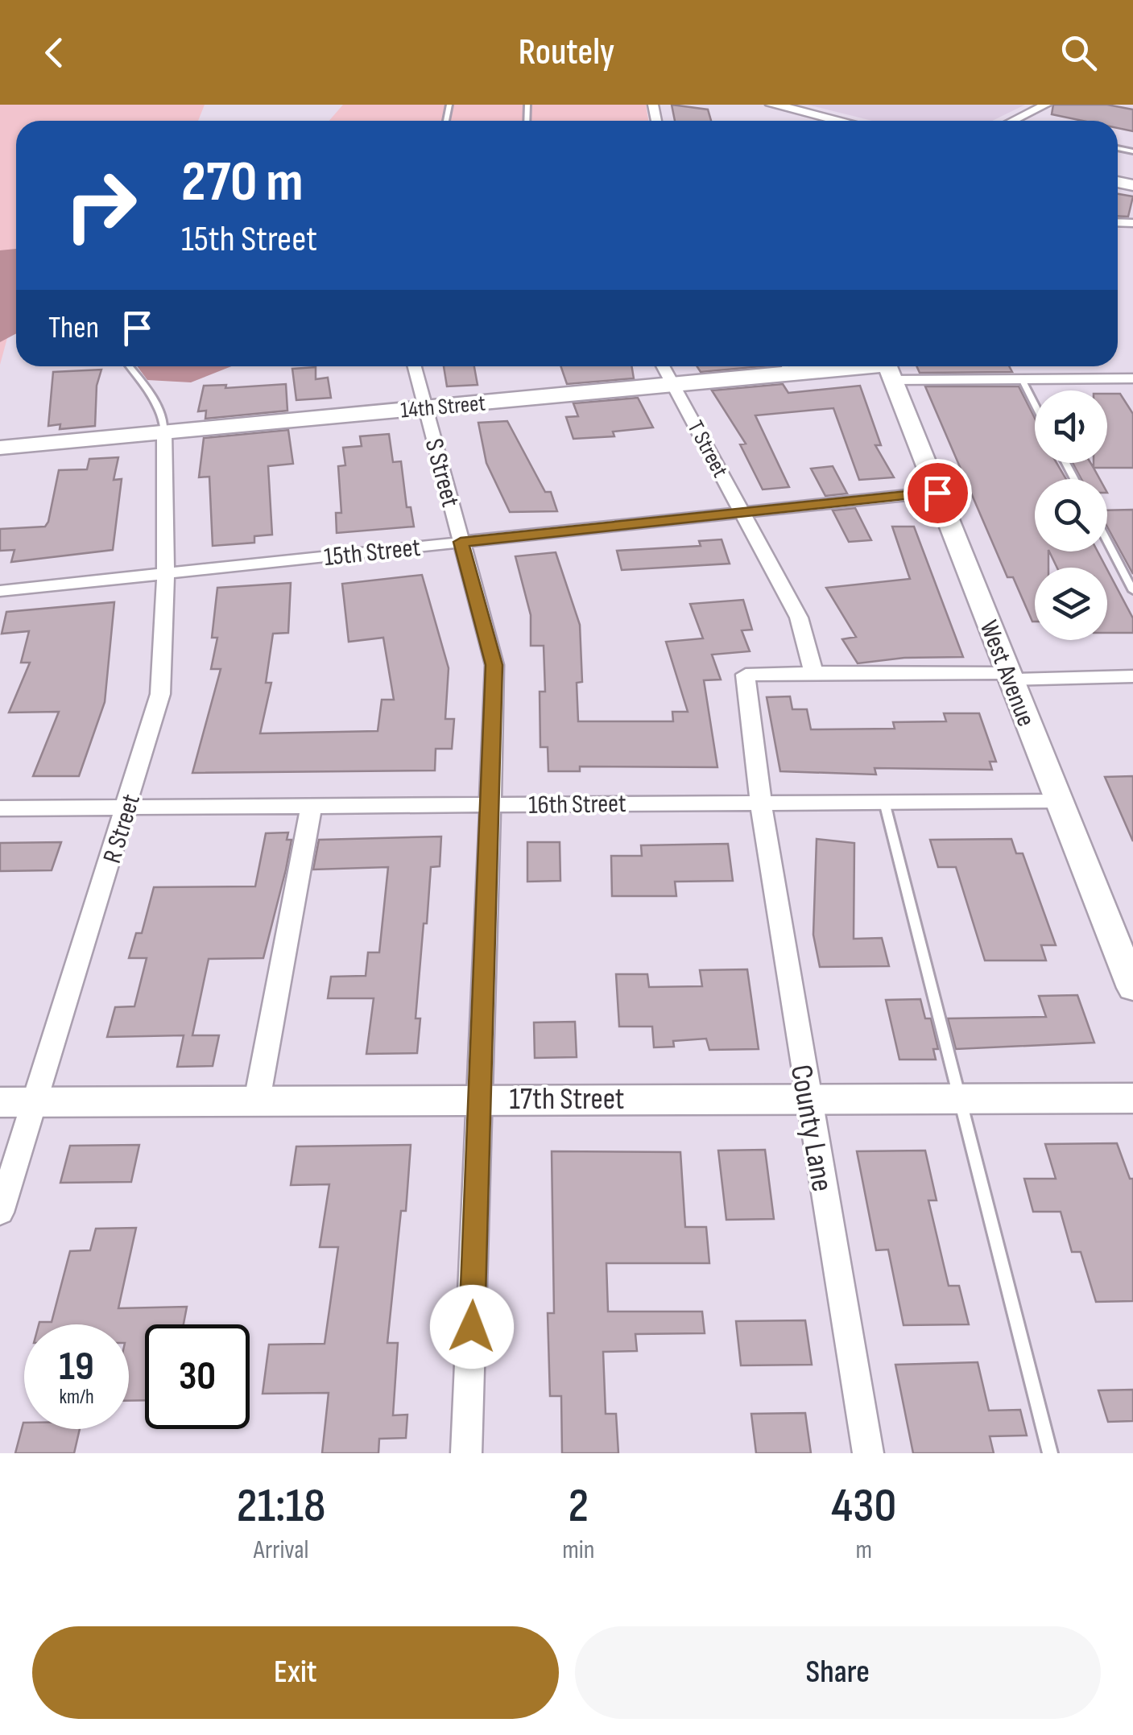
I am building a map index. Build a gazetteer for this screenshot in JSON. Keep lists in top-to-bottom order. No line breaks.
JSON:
{"streets":{"street":["14th Street","T Street","S Street","15th Street","West Avenue","16th Street","R Street","17th Street","County Lane"]},"crossings":[["14th Street","T Street"],["14th Street","S Street"],["14th Street","West Avenue"],["14th Street","R Street"],["T Street","15th Street"],["S Street","15th Street"],["S Street","16th Street"],["S Street","17th Street"],["15th Street","West Avenue"],["15th Street","R Street"],["West Avenue","16th Street"],["16th Street","R Street"],["16th Street","County Lane"],["R Street","17th Street"],["17th Street","County Lane"]],"page":{"header":"Routely","turn":["270 m","15th Street"],"then":"Then","speed":"19 km/h","limit":"30","eta":["21:18","Arrival","2","min","430","m"],"buttons":["Exit","Share"]}}
